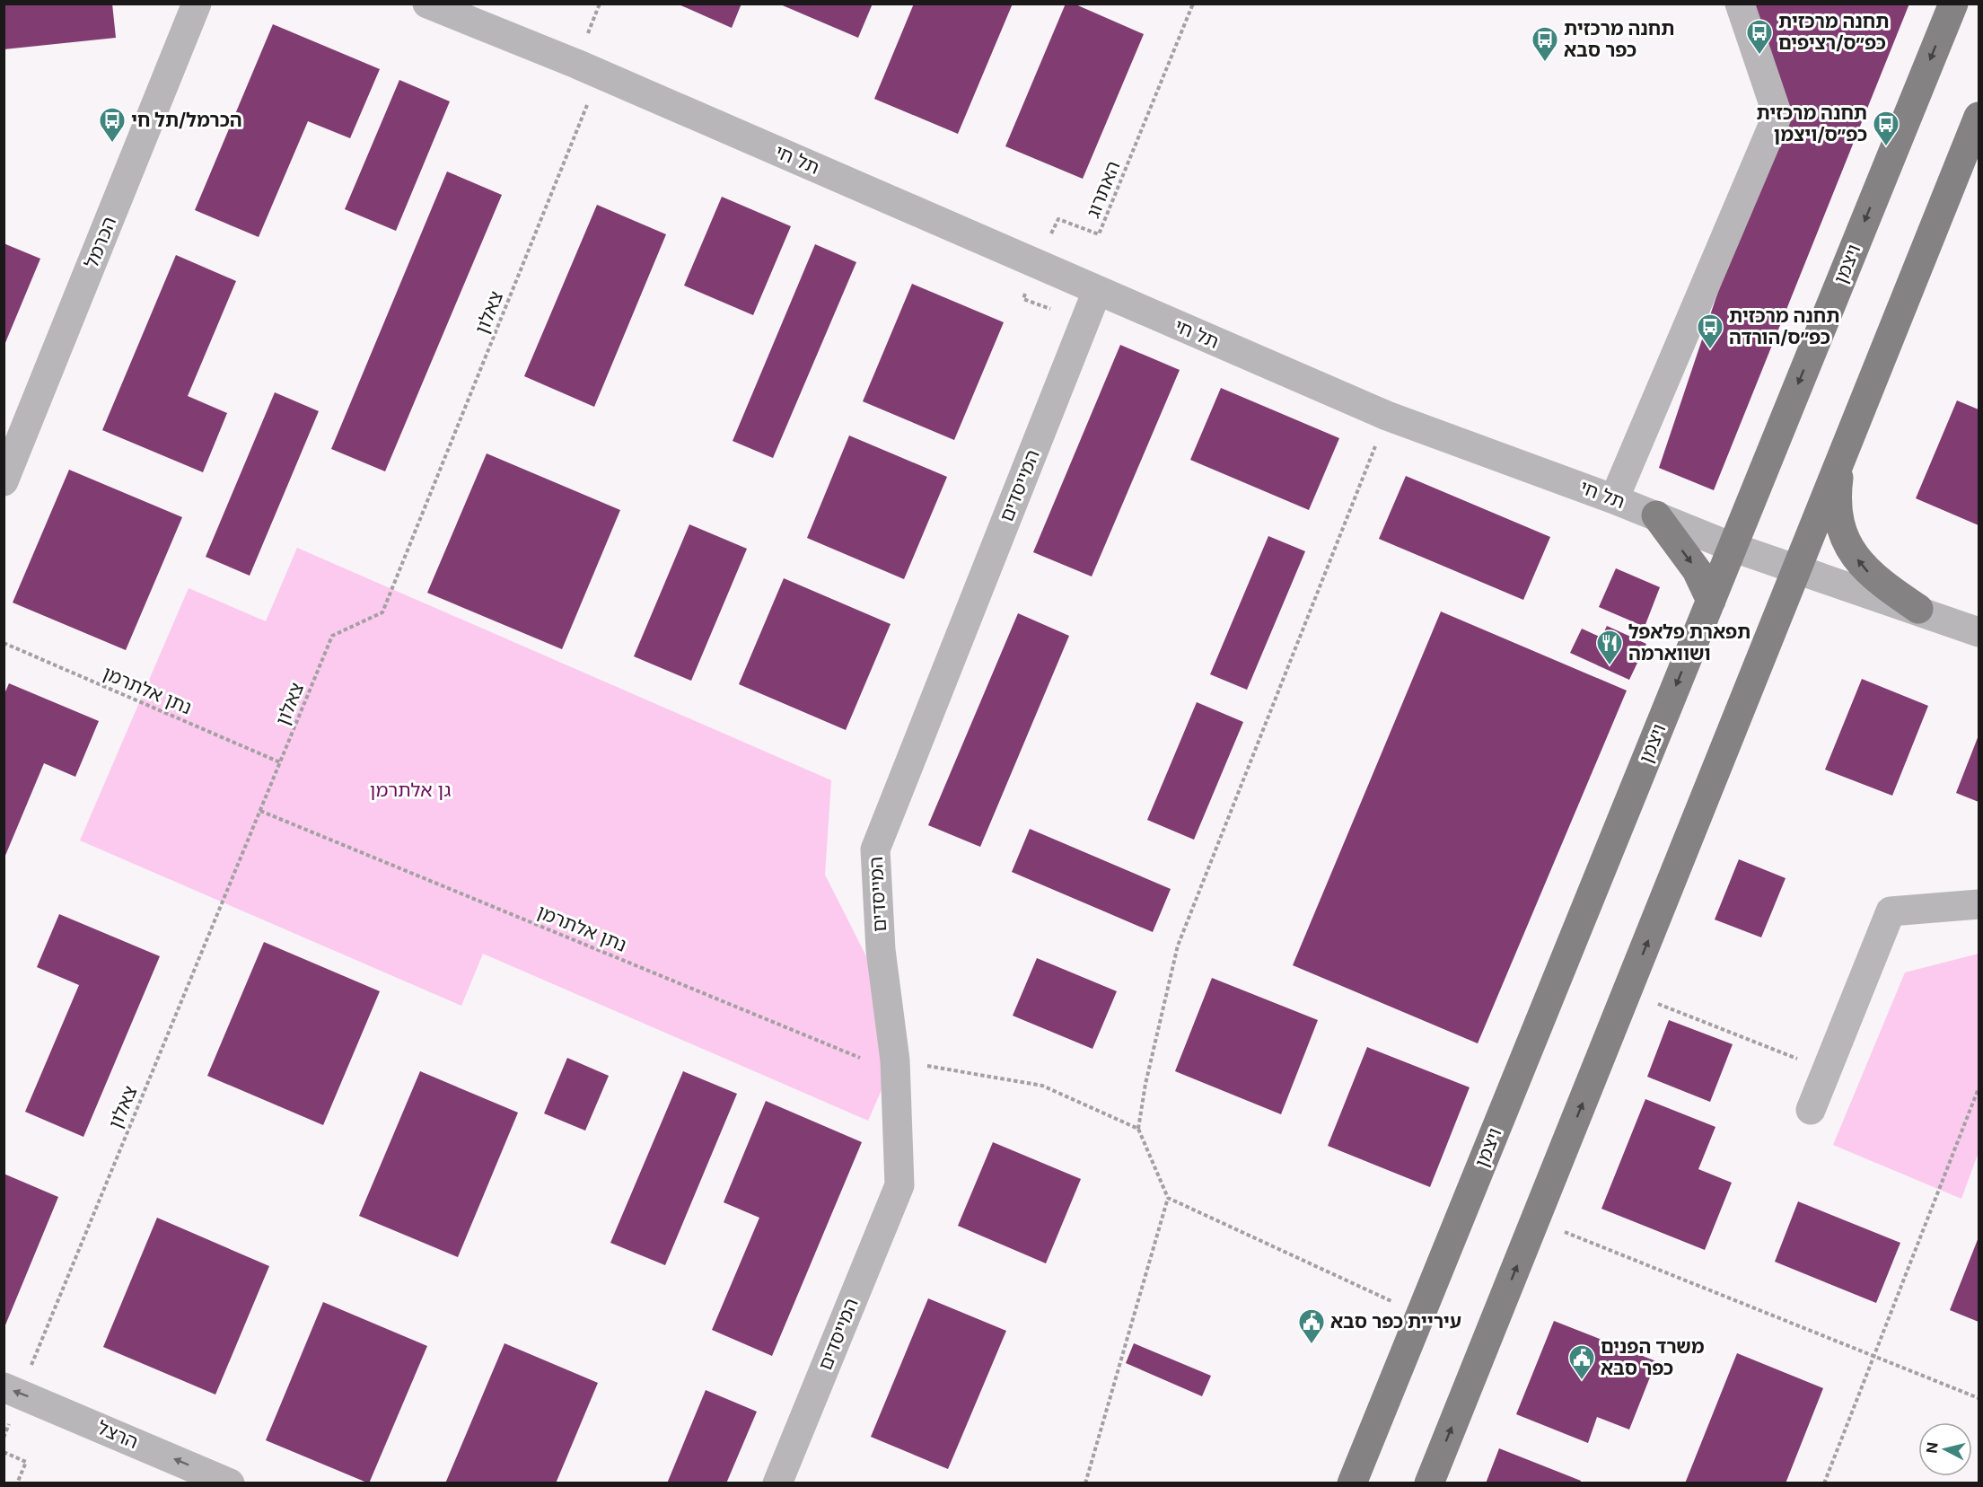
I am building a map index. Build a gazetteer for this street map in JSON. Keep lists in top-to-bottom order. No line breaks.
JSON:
{"streets":{"main road":["ויצמן"],"street":["תל חי","הכרמל","המייסדים","הרצל"],"path":["האתרוג","צאלון","נתן אלתרמן"]},"crossings":[["תל חי","האתרוג"],["תל חי","ויצמן"],["תל חי","צאלון"],["תל חי","המייסדים"],["האתרוג","המייסדים"],["צאלון","נתן אלתרמן"],["צאלון","הרצל"],["המייסדים","נתן אלתרמן"]],"one_way":["הרצל"],"parks":["גן אלתרמן"],"places":{"bus stop":["תחנה מרכזית כפ״ס/רציפים","תחנה מרכזית כפר סבא","הכרמל/תל חי","תחנה מרכזית כפ״ס/ויצמן","תחנה מרכזית כפ״ס/הורדה"],"restaurant":["תפארת פלאפל ושווארמה"],"public building":["עיריית כפר סבא","משרד הפנים כפר סבא"]},"north":"left"}
